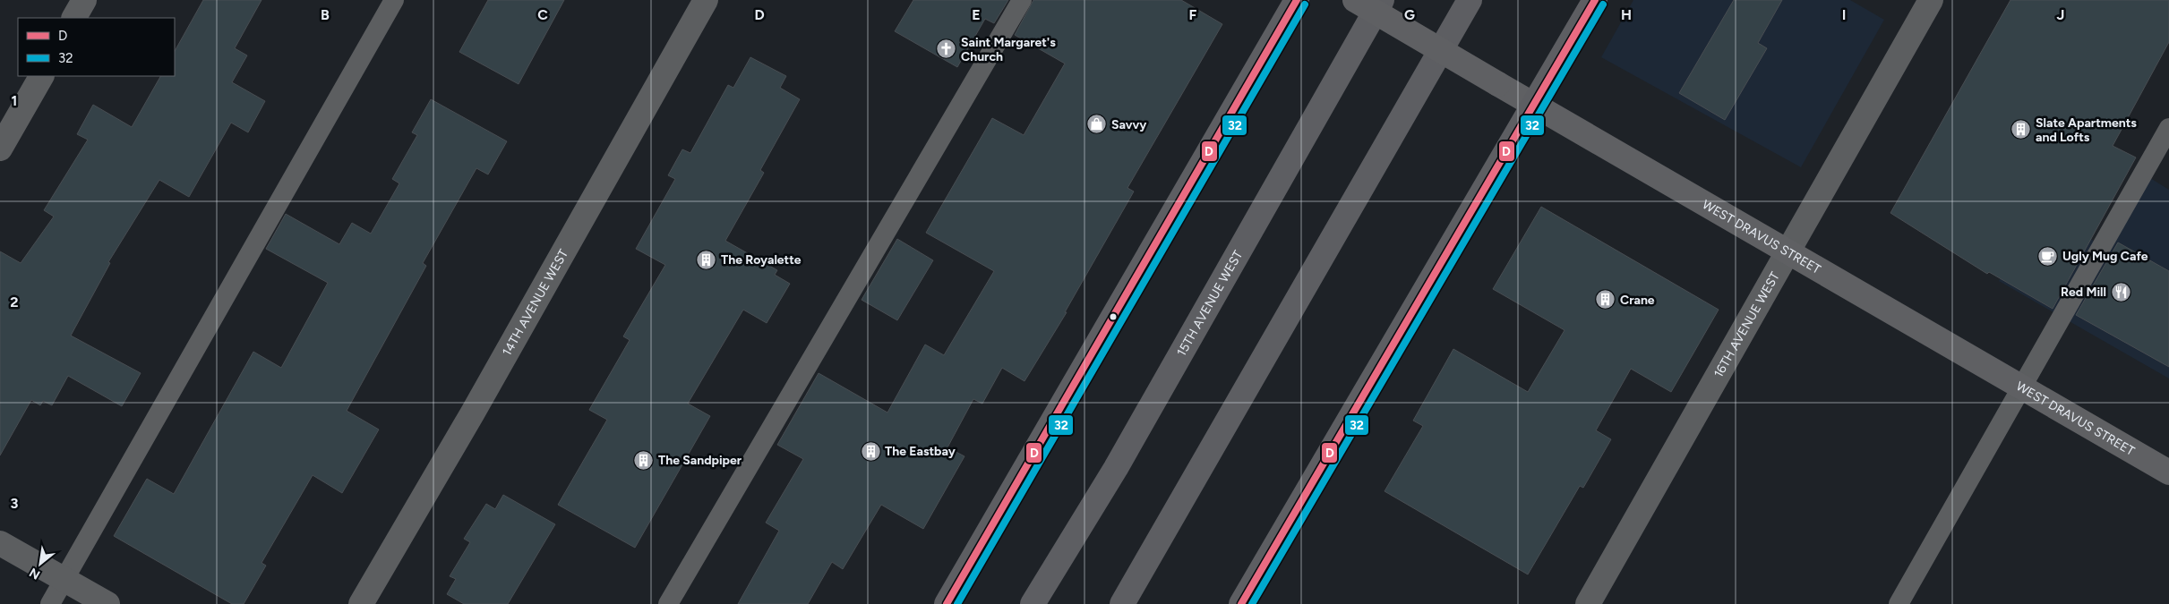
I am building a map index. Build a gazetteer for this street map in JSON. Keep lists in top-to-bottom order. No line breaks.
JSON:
{"streets":{"main road":["WEST DRAVUS STREET","15TH AVENUE WEST"],"street":["14TH AVENUE WEST","16TH AVENUE WEST"]},"crossings":[["WEST DRAVUS STREET","16TH AVENUE WEST"]],"places":{"church":["Saint Margaret's Church"],"shop":["Savvy"],"building":["Slate Apartments and Lofts","The Royalette","Crane","The Eastbay","The Sandpiper"],"cafe":["Ugly Mug Cafe"],"restaurant":["Red Mill"]},"lines":["transit line D","transit line 32"],"legend":["D","32"],"north":"bottom left","grid":{"columns":["B","C","D","E","F","G","H","I","J"],"rows":["1","2","3"]}}
